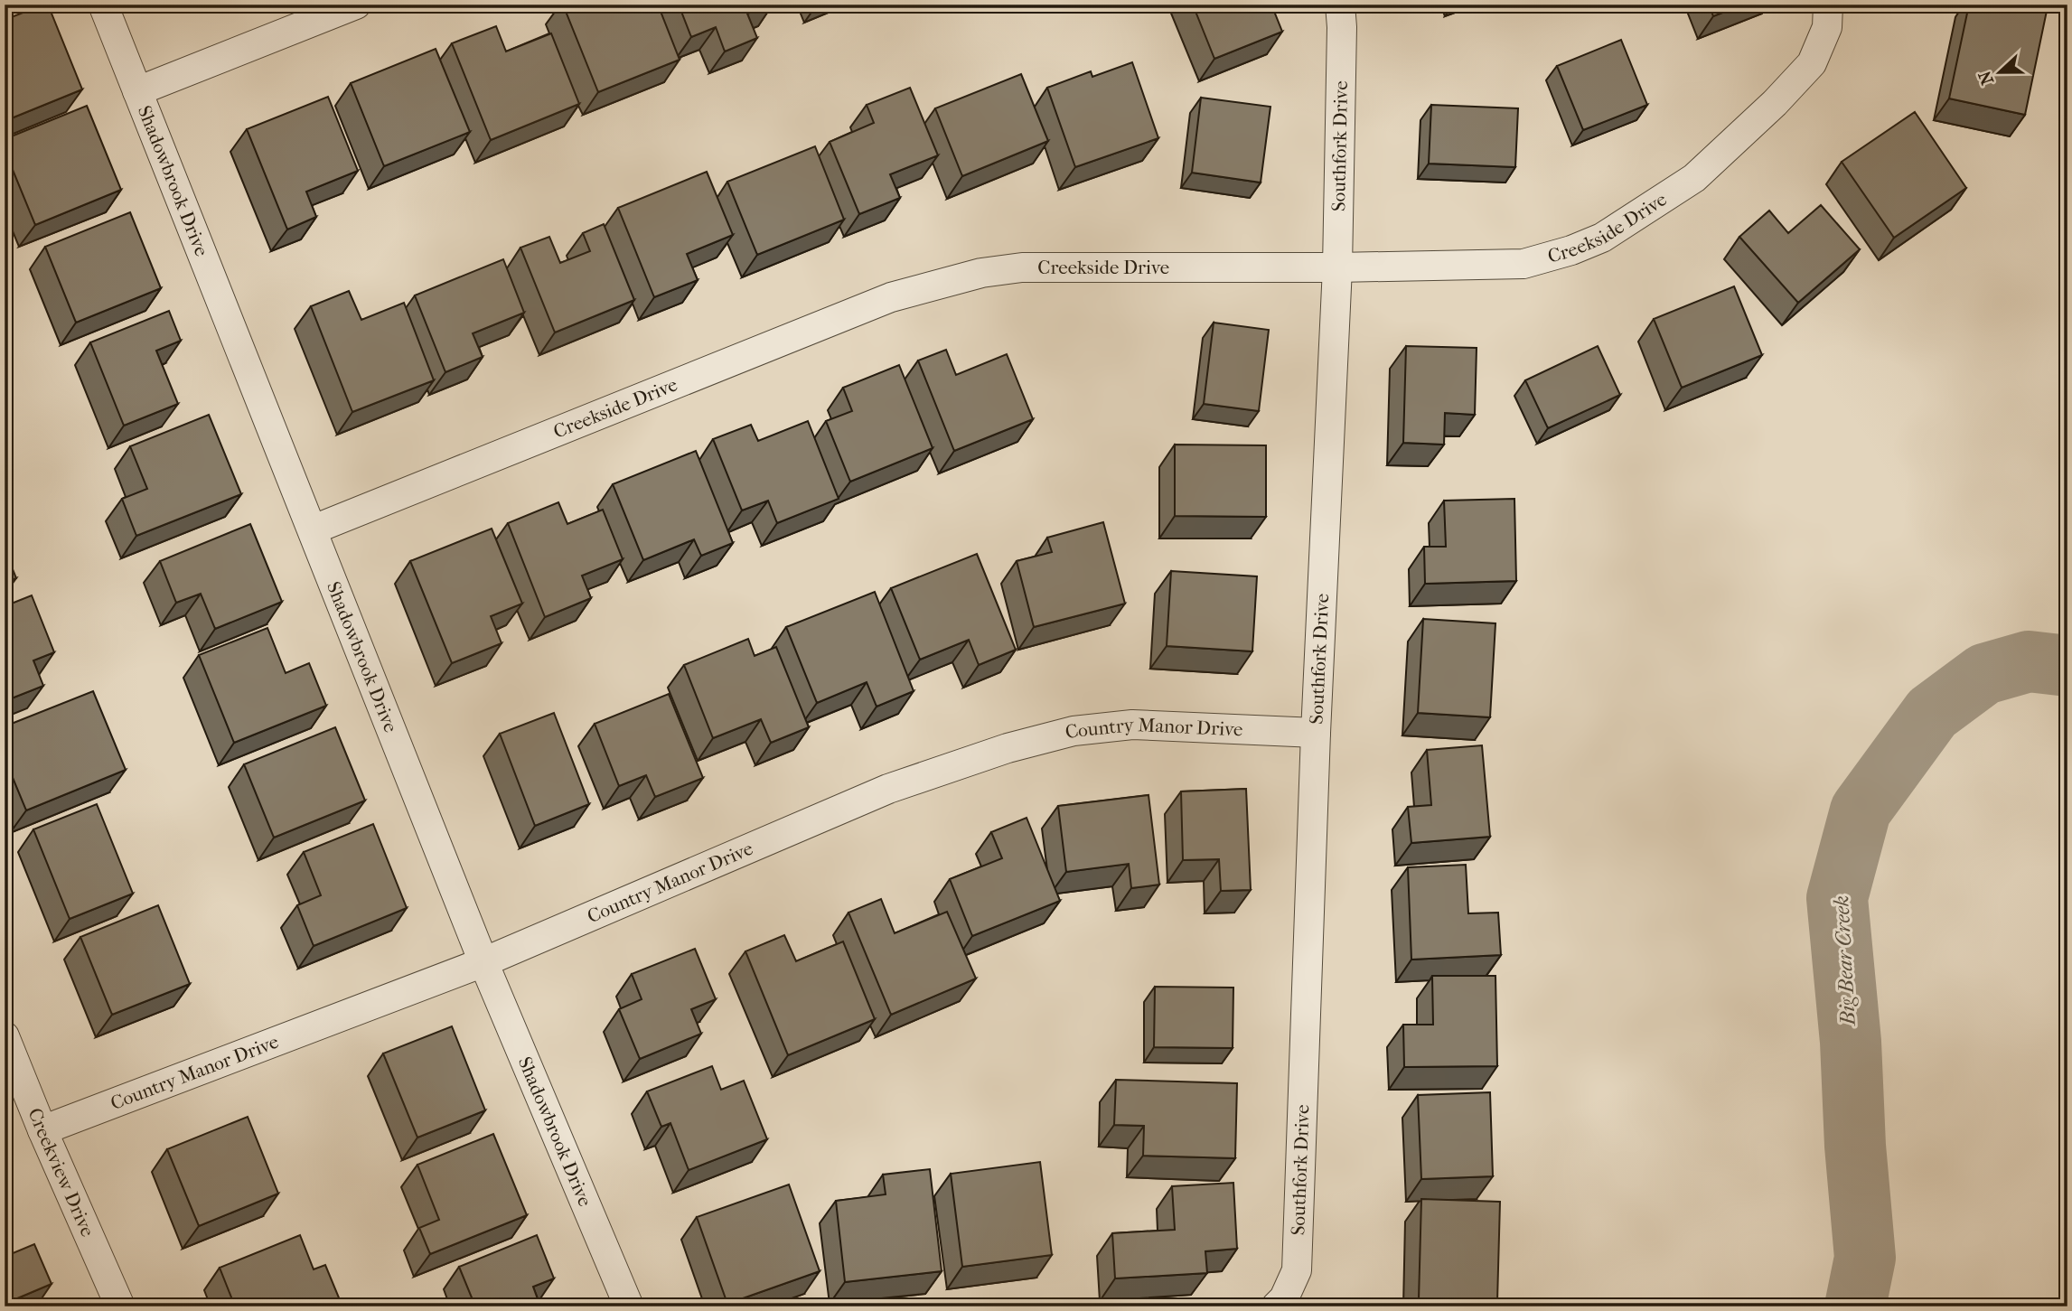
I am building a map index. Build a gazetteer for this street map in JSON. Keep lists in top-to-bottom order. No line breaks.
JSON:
{"streets":{"street":["Southfork Drive","Shadowbrook Drive","Creekside Drive","Country Manor Drive","Creekview Drive"]},"crossings":[["Southfork Drive","Creekside Drive"],["Southfork Drive","Country Manor Drive"],["Shadowbrook Drive","Creekside Drive"],["Shadowbrook Drive","Country Manor Drive"],["Country Manor Drive","Creekview Drive"]],"water":["Big Bear Creek"],"north":"left"}
